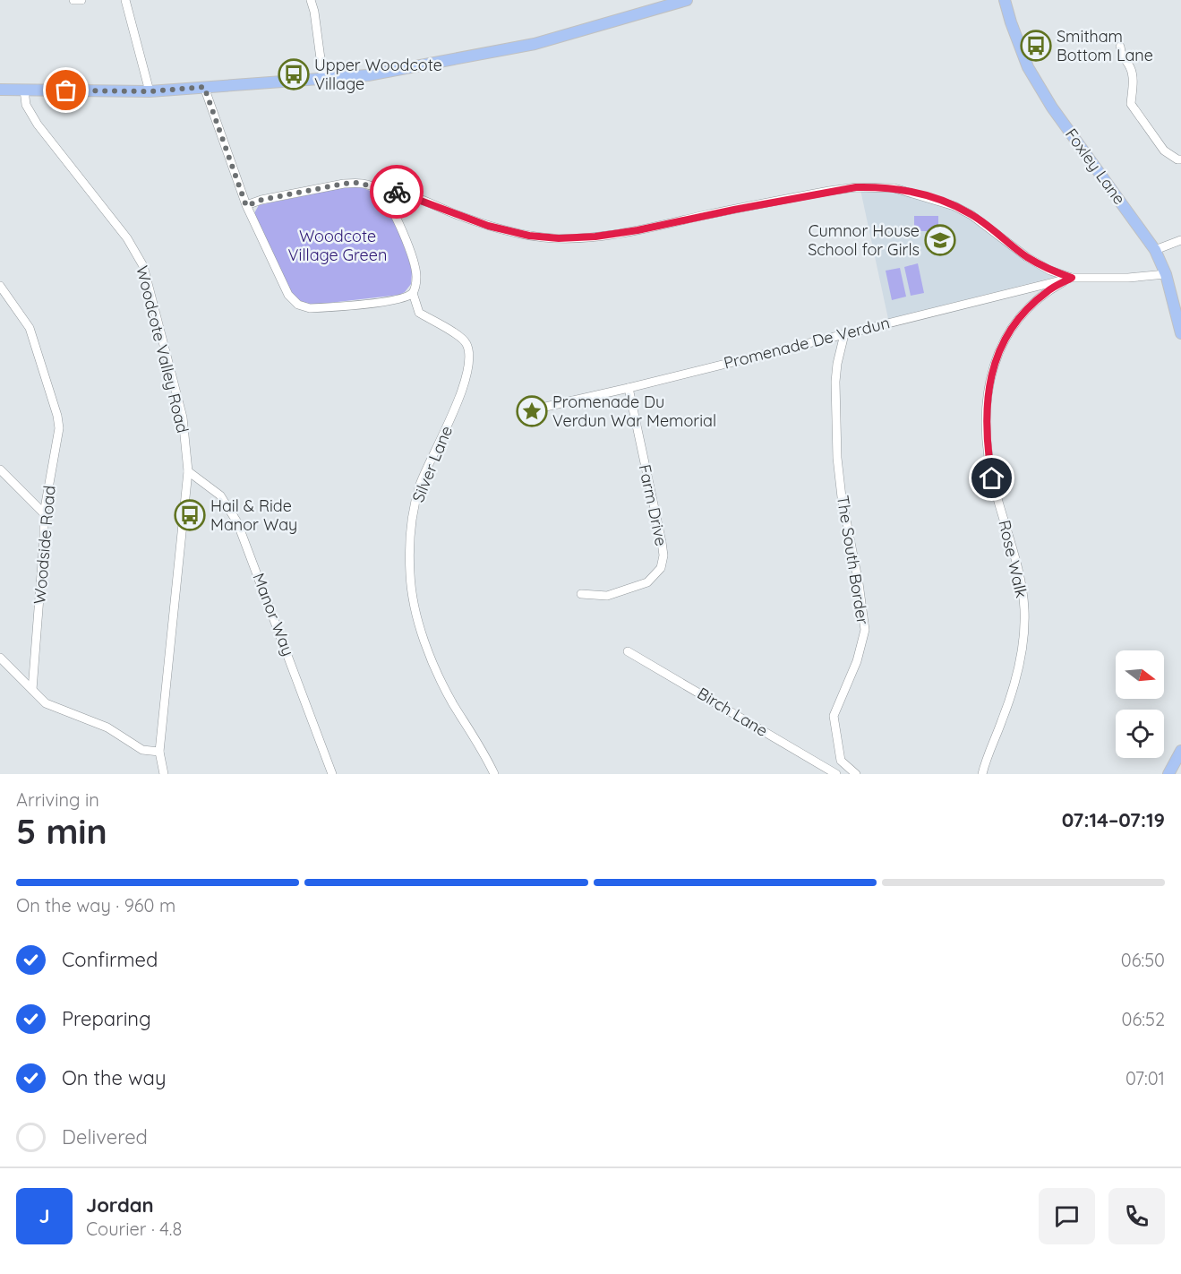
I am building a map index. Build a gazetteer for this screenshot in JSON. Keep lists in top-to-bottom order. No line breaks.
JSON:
{"streets":{"main road":["Foxley Lane"],"street":["Promenade De Verdun","Woodcote Valley Road","Silver Lane","Farm Drive","Woodside Road","Rose Walk","The South Border","Manor Way","Birch Lane"]},"crossings":[["Promenade De Verdun","Farm Drive"],["Promenade De Verdun","Rose Walk"],["Promenade De Verdun","The South Border"],["Woodcote Valley Road","Manor Way"]],"parks":["Woodcote Village Green"],"places":{"bus stop":["Smitham Bottom Lane","Upper Woodcote Village","Hail & Ride Manor Way"],"school or university":["Cumnor House School for Girls"],"place":["Promenade Du Verdun War Memorial"]},"north":"right","page":{"heading":["5 min","Arriving in","07:14–07:19"],"panel":["Jordan","Courier · 4.8"],"bar":"On the way · 960 m","list":[["Confirmed","06:50"],["Preparing","06:52"],["On the way","07:01"],"Delivered"],"round":"J"}}
